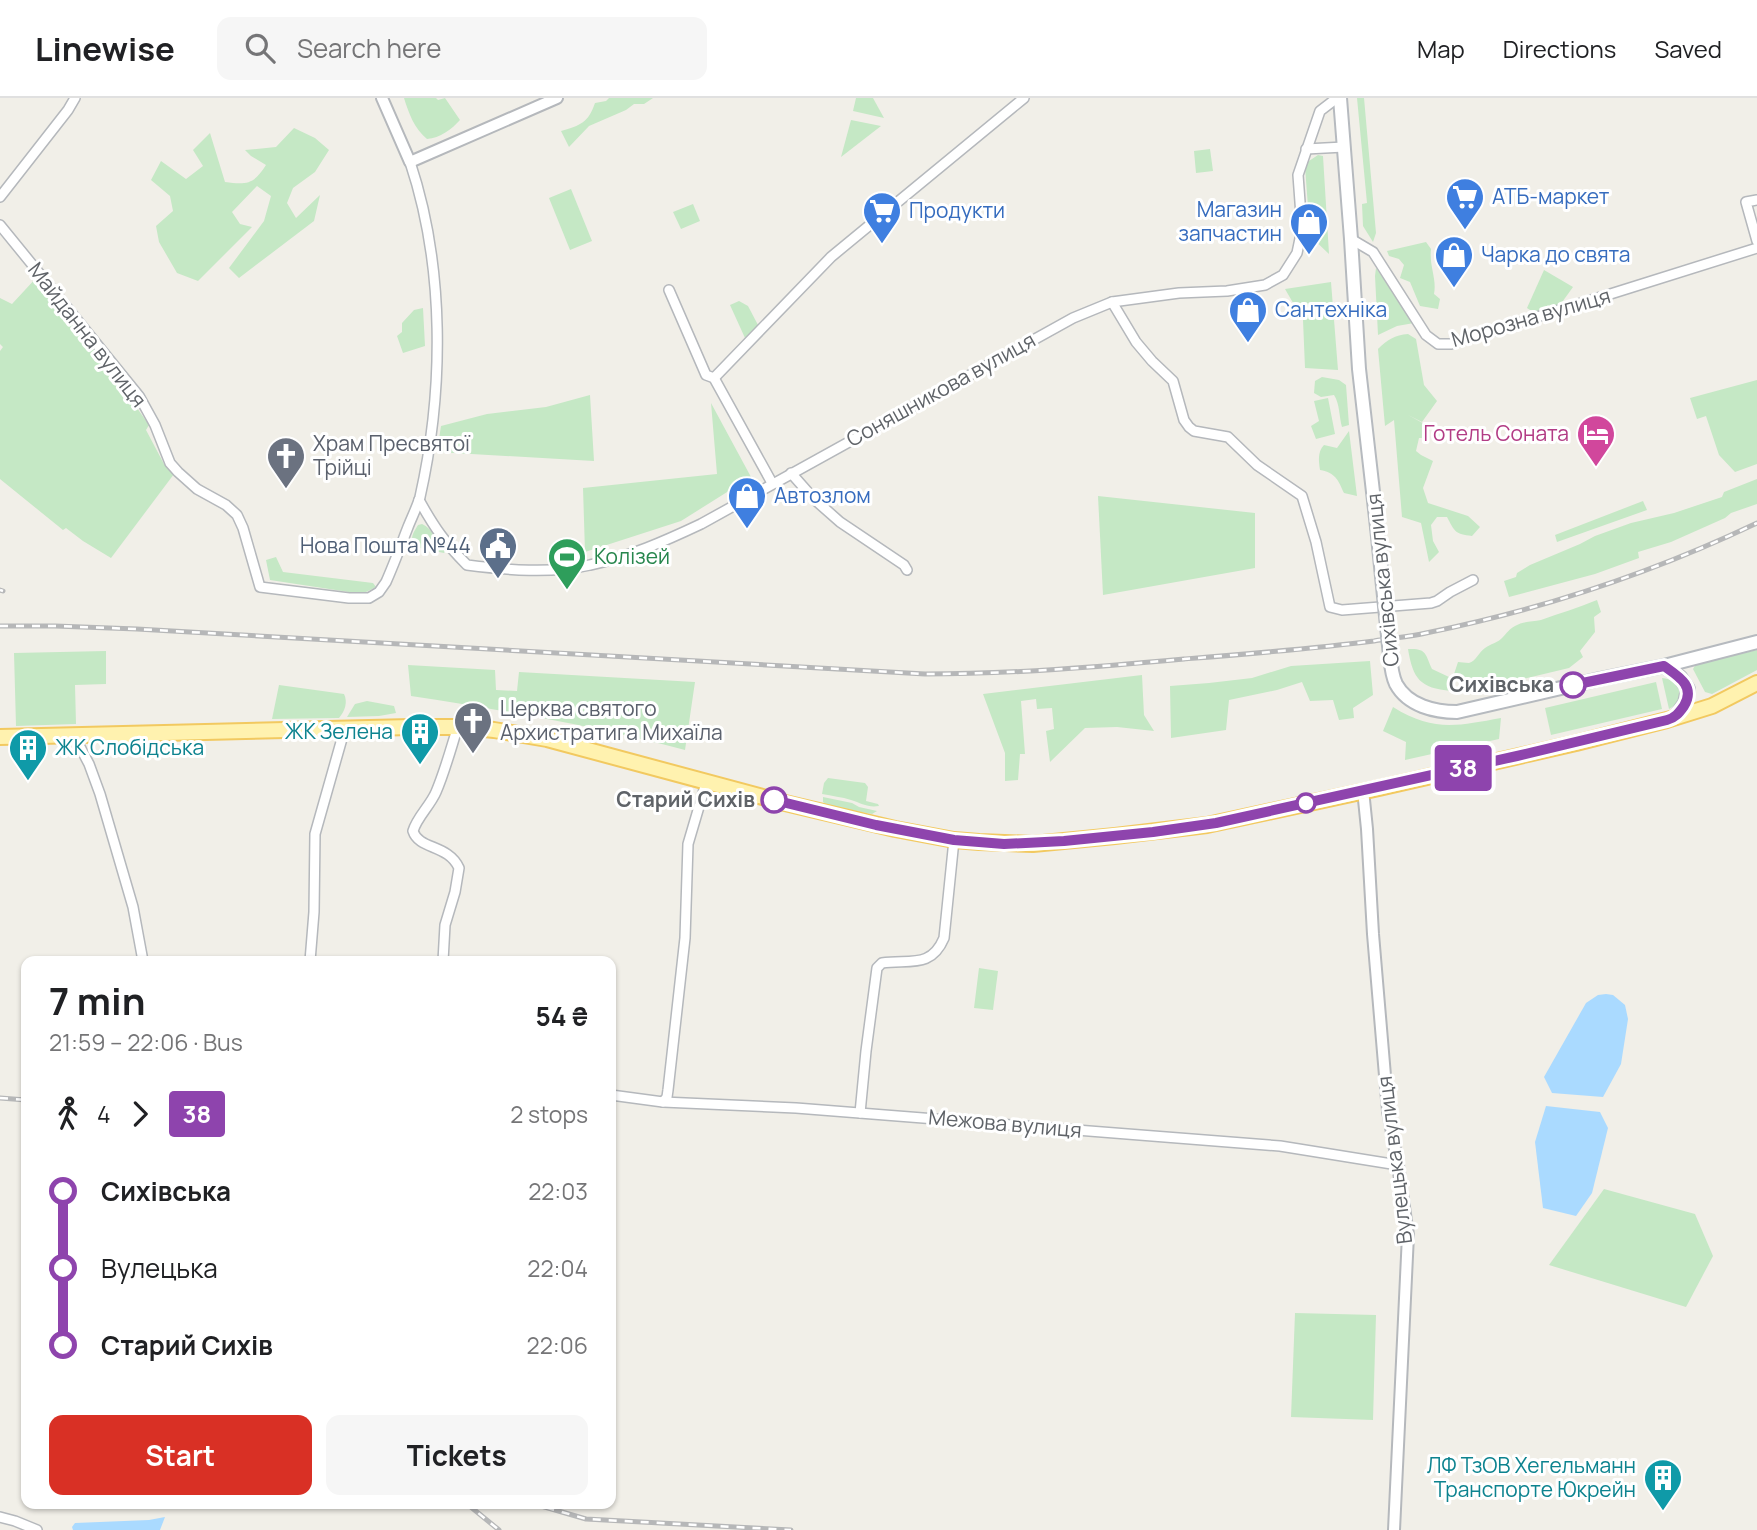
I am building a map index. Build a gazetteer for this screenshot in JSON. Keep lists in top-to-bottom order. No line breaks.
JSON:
{"streets":{"main road":["Сихівська вулиця"],"street":["Морозна вулиця","Майданна вулиця","Соняшникова вулиця","Межова вулиця","Вулецька вулиця"]},"crossings":[["Морозна вулиця","Сихівська вулиця"],["Майданна вулиця","Соняшникова вулиця"],["Соняшникова вулиця","Сихівська вулиця"],["Межова вулиця","Вулецька вулиця"]],"places":{"supermarket":["АТБ-маркет","Продукти"],"shop":["Магазин запчастин","Чарка до свята","Сантехніка","Автозлом"],"hotel":["Готель Соната"],"church":["Храм Пресвятої Трійці","Церква святого Архистратига Михаїла"],"public building":["Нова Пошта №44"],"sports":["Колізей"],"other":["Сихівська","Старий Сихів"],"building":["ЖК Зелена","ЖК Слобідська","ЛФ ТзОВ Хегельманн Транспорте Юкрейн"]},"lines":["bus line 38"],"page":{"header":"Linewise","search":"Search here","nav":["Map","Directions","Saved"],"on_map":"38","heading":["7 min","21:59 – 22:06 · Bus","54 ₴"],"legs":["4","38","2 stops"],"list":[{"name":"Сихівська","value":"22:03"},{"name":"Вулецька","value":"22:04"},{"name":"Старий Сихів","value":"22:06"}],"buttons":["Start","Tickets"]}}
